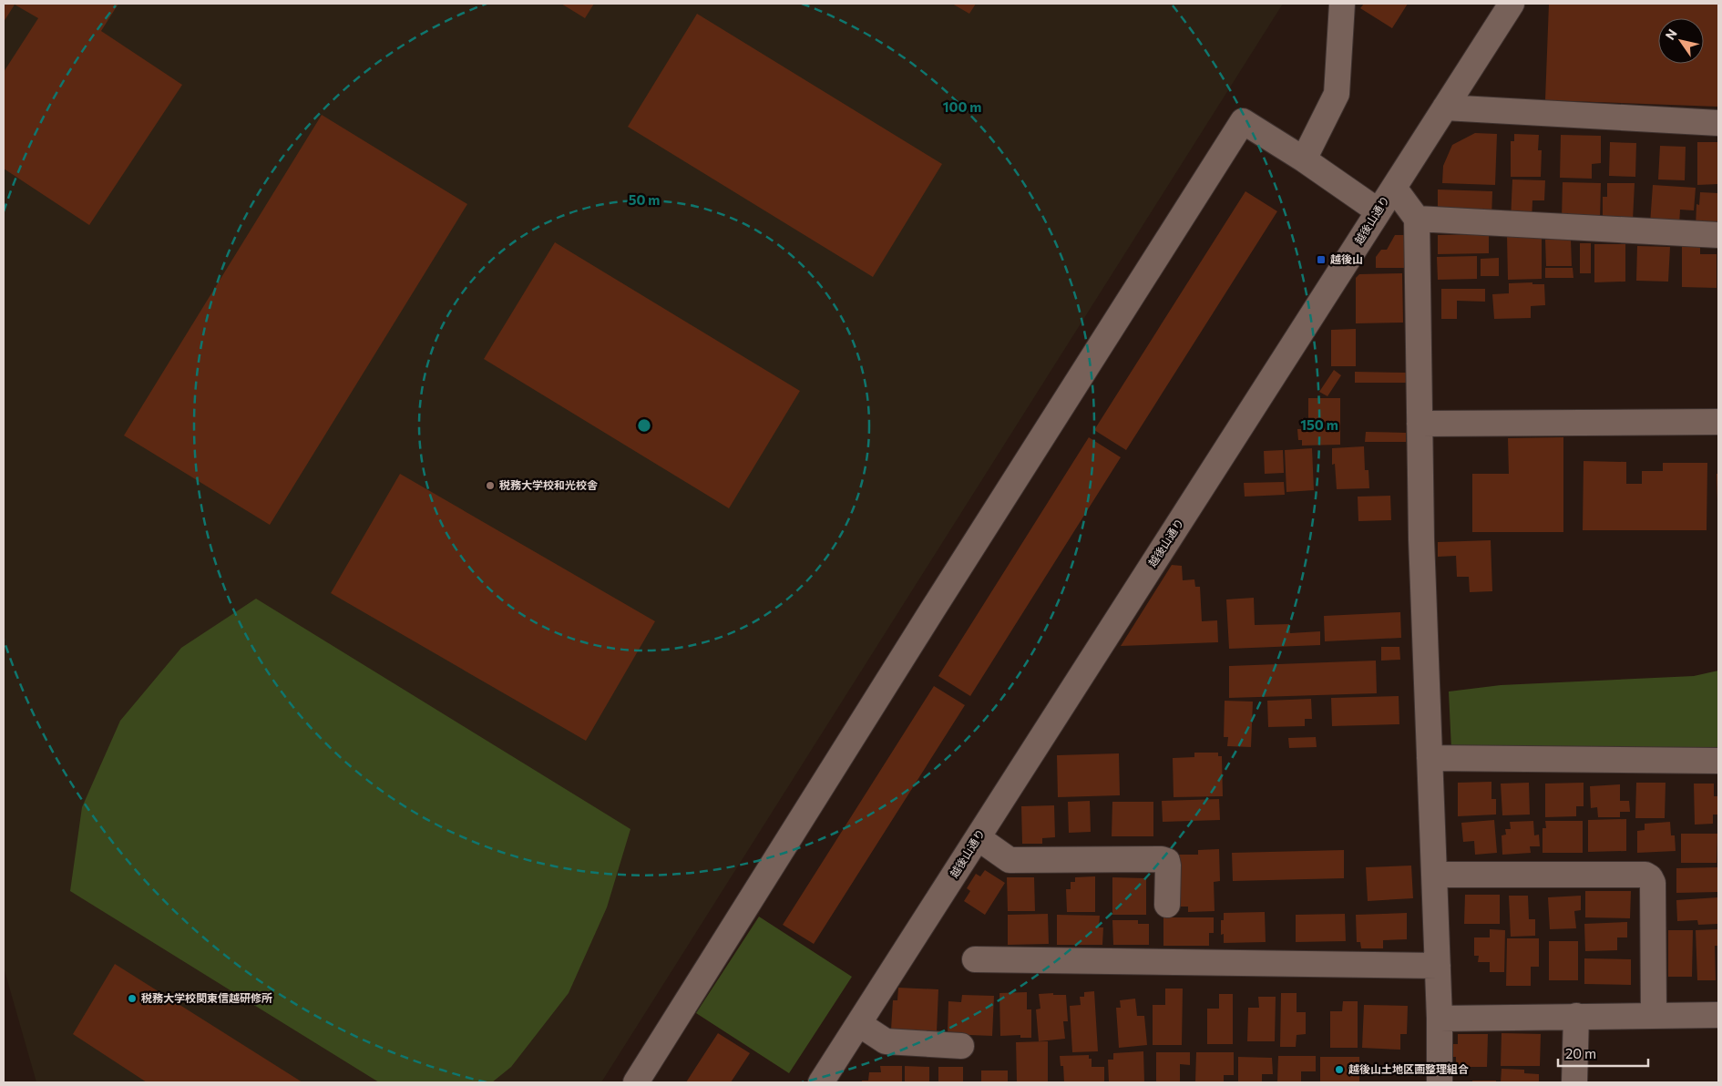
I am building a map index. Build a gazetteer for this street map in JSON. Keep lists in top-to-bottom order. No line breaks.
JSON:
{"streets":{"street":["越後山通り"]},"places":{"transit":["越後山"],"other":["税務大学校和光校舎","税務大学校関東信越研修所","越後山土地区画整理組合"]},"scale_bar":"20 m","north":"top left","rings":["100 m","50 m","150 m"]}
